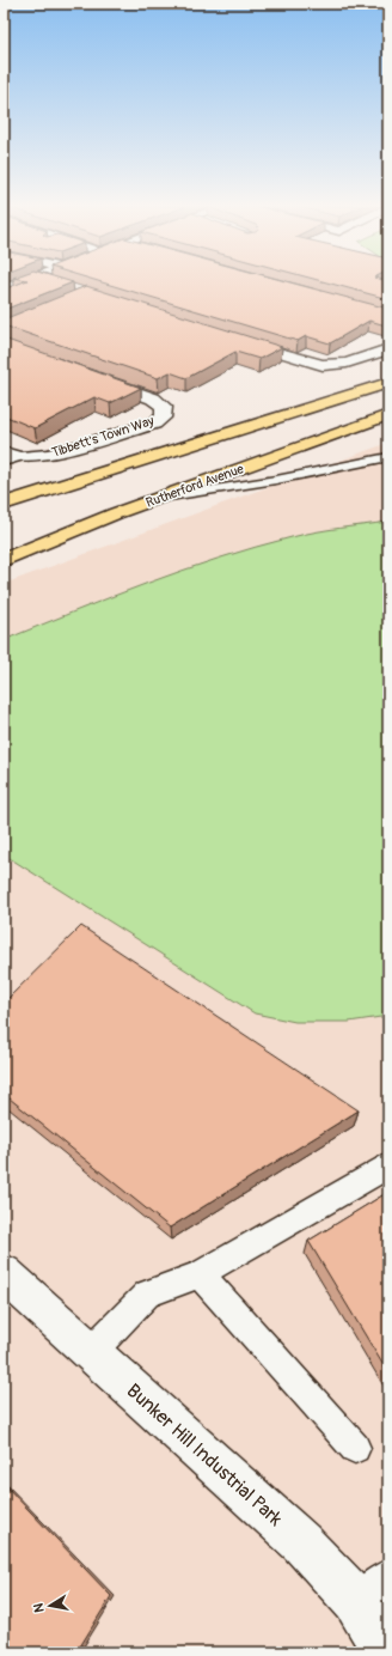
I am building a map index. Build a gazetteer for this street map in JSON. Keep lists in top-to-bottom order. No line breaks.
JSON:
{"streets":{"main road":["Rutherford Avenue"],"street":["Tibbett's Town Way","Bunker Hill Industrial Park"]},"north":"left"}
